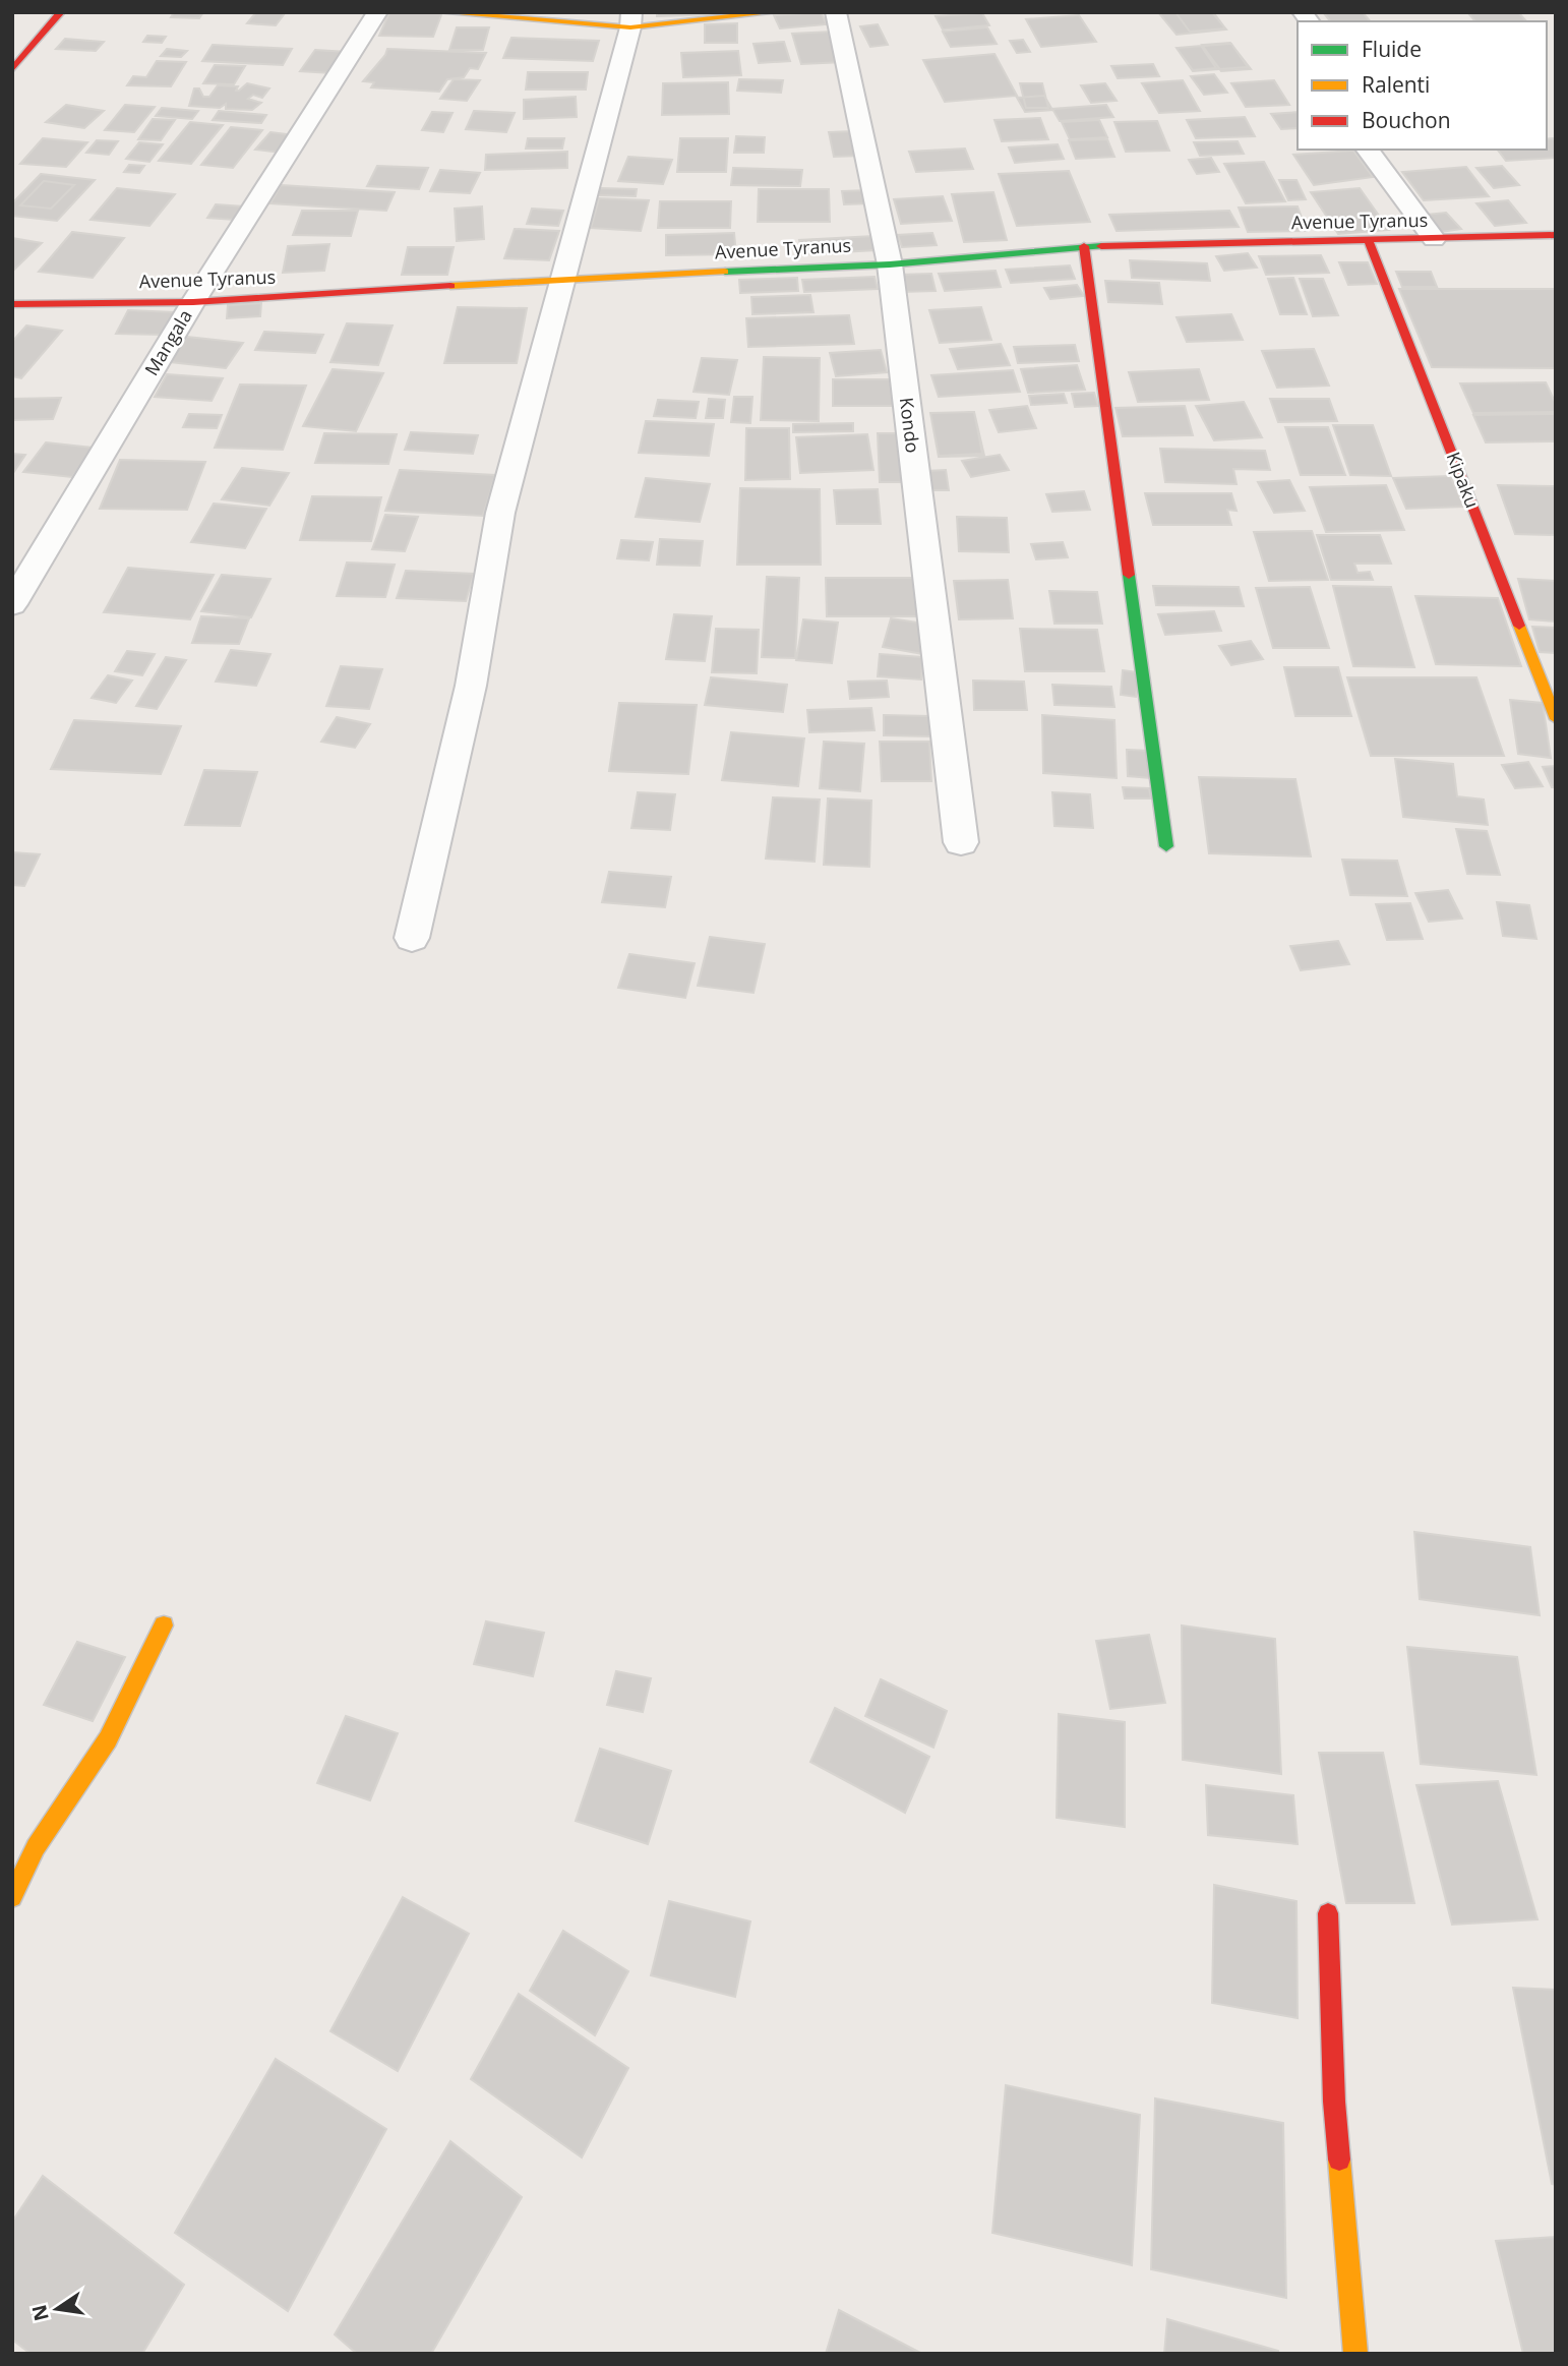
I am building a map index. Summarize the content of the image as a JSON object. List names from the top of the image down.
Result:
{
  "streets": {
    "street": [
      "Avenue Tyranus",
      "Mangala",
      "Kondo",
      "Kipaku"
    ]
  },
  "crossings": [
    ["Avenue Tyranus", "Mangala"],
    ["Avenue Tyranus", "Kondo"],
    ["Avenue Tyranus", "Kipaku"]
  ],
  "legend": ["Fluide", "Ralenti", "Bouchon"],
  "north": "left"
}
